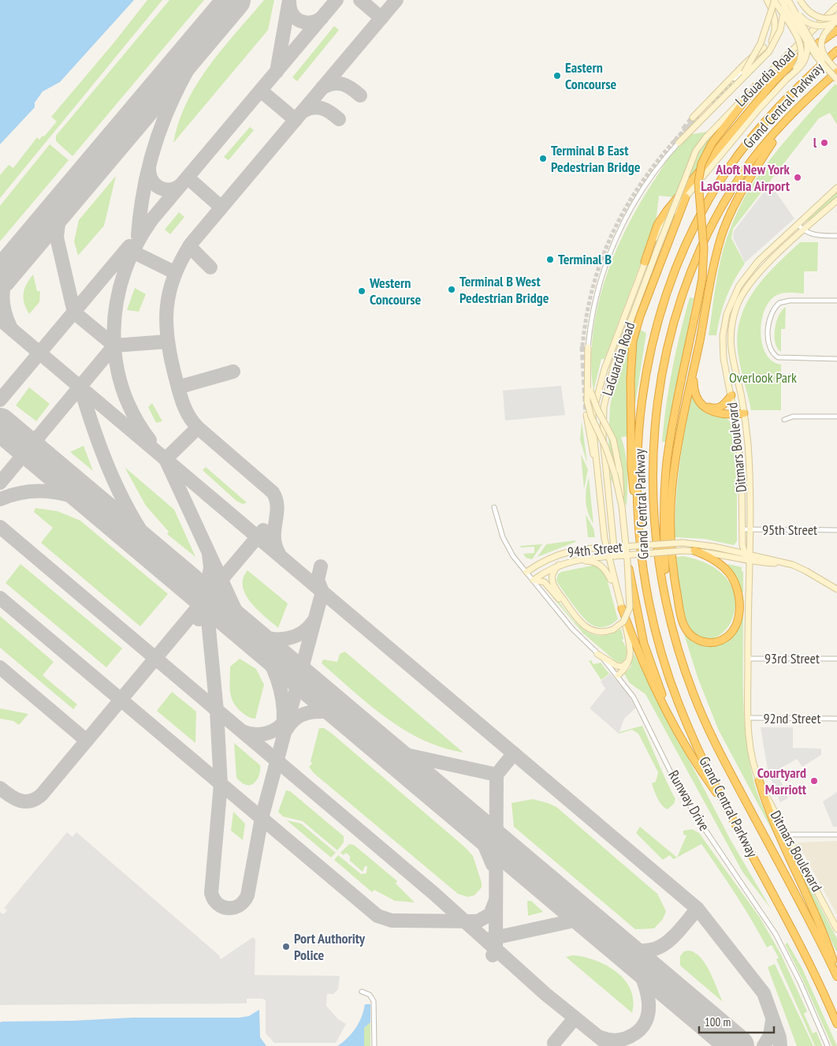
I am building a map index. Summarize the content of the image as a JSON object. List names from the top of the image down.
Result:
{
  "streets": {
    "highway": ["Grand Central Parkway"],
    "street": [
      "LaGuardia Road",
      "Ditmars Boulevard",
      "95th Street",
      "94th Street",
      "93rd Street",
      "92nd Street",
      "Runway Drive"
    ]
  },
  "crossings": [
    ["LaGuardia Road", "94th Street"],
    ["Ditmars Boulevard", "95th Street"],
    ["Ditmars Boulevard", "94th Street"],
    ["Ditmars Boulevard", "93rd Street"],
    ["Ditmars Boulevard", "92nd Street"],
    ["94th Street", "Runway Drive"]
  ],
  "parks": ["Overlook Park"],
  "places": [
    "Eastern Concourse",
    "l",
    "Terminal B East Pedestrian Bridge",
    "Aloft New York LaGuardia Airport",
    "Terminal B",
    "Terminal B West Pedestrian Bridge",
    "Western Concourse",
    "Courtyard Marriott",
    "Port Authority Police"
  ],
  "scale_bar": "100 m"
}
